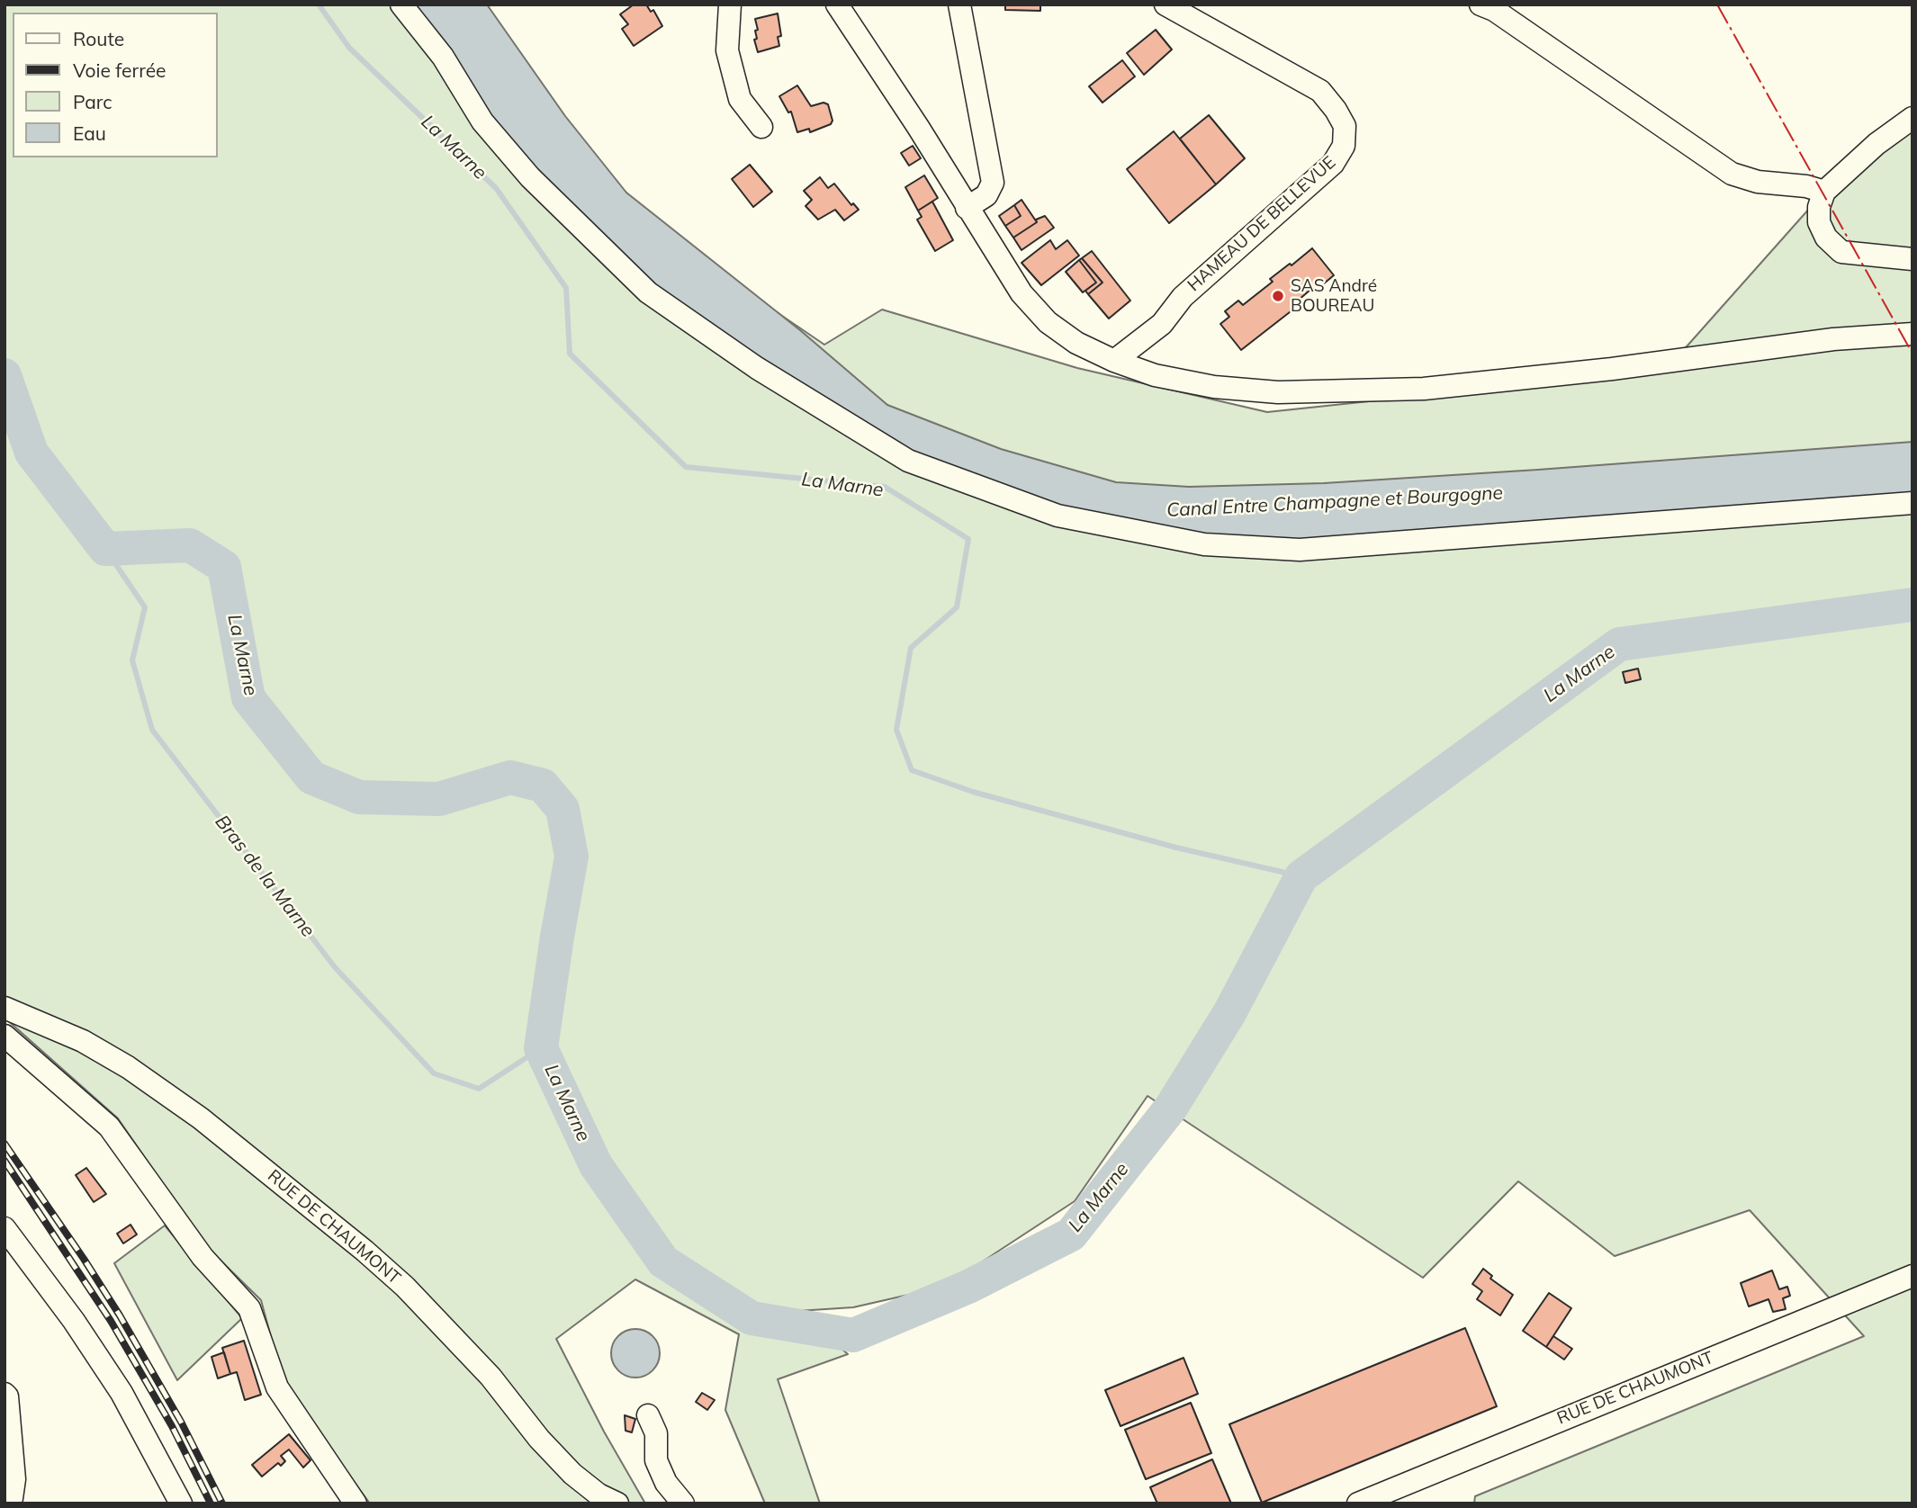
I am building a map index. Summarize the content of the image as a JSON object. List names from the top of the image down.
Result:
{
  "streets": {
    "street": ["HAMEAU DE BELLEVUE", "RUE DE CHAUMONT"]
  },
  "water": ["La Marne", "Canal Entre Champagne et Bourgogne", "Bras de la Marne"],
  "places": ["SAS André BOUREAU"],
  "legend": [
    "Route",
    "Voie ferrée",
    "Parc",
    "Eau"
  ]
}
